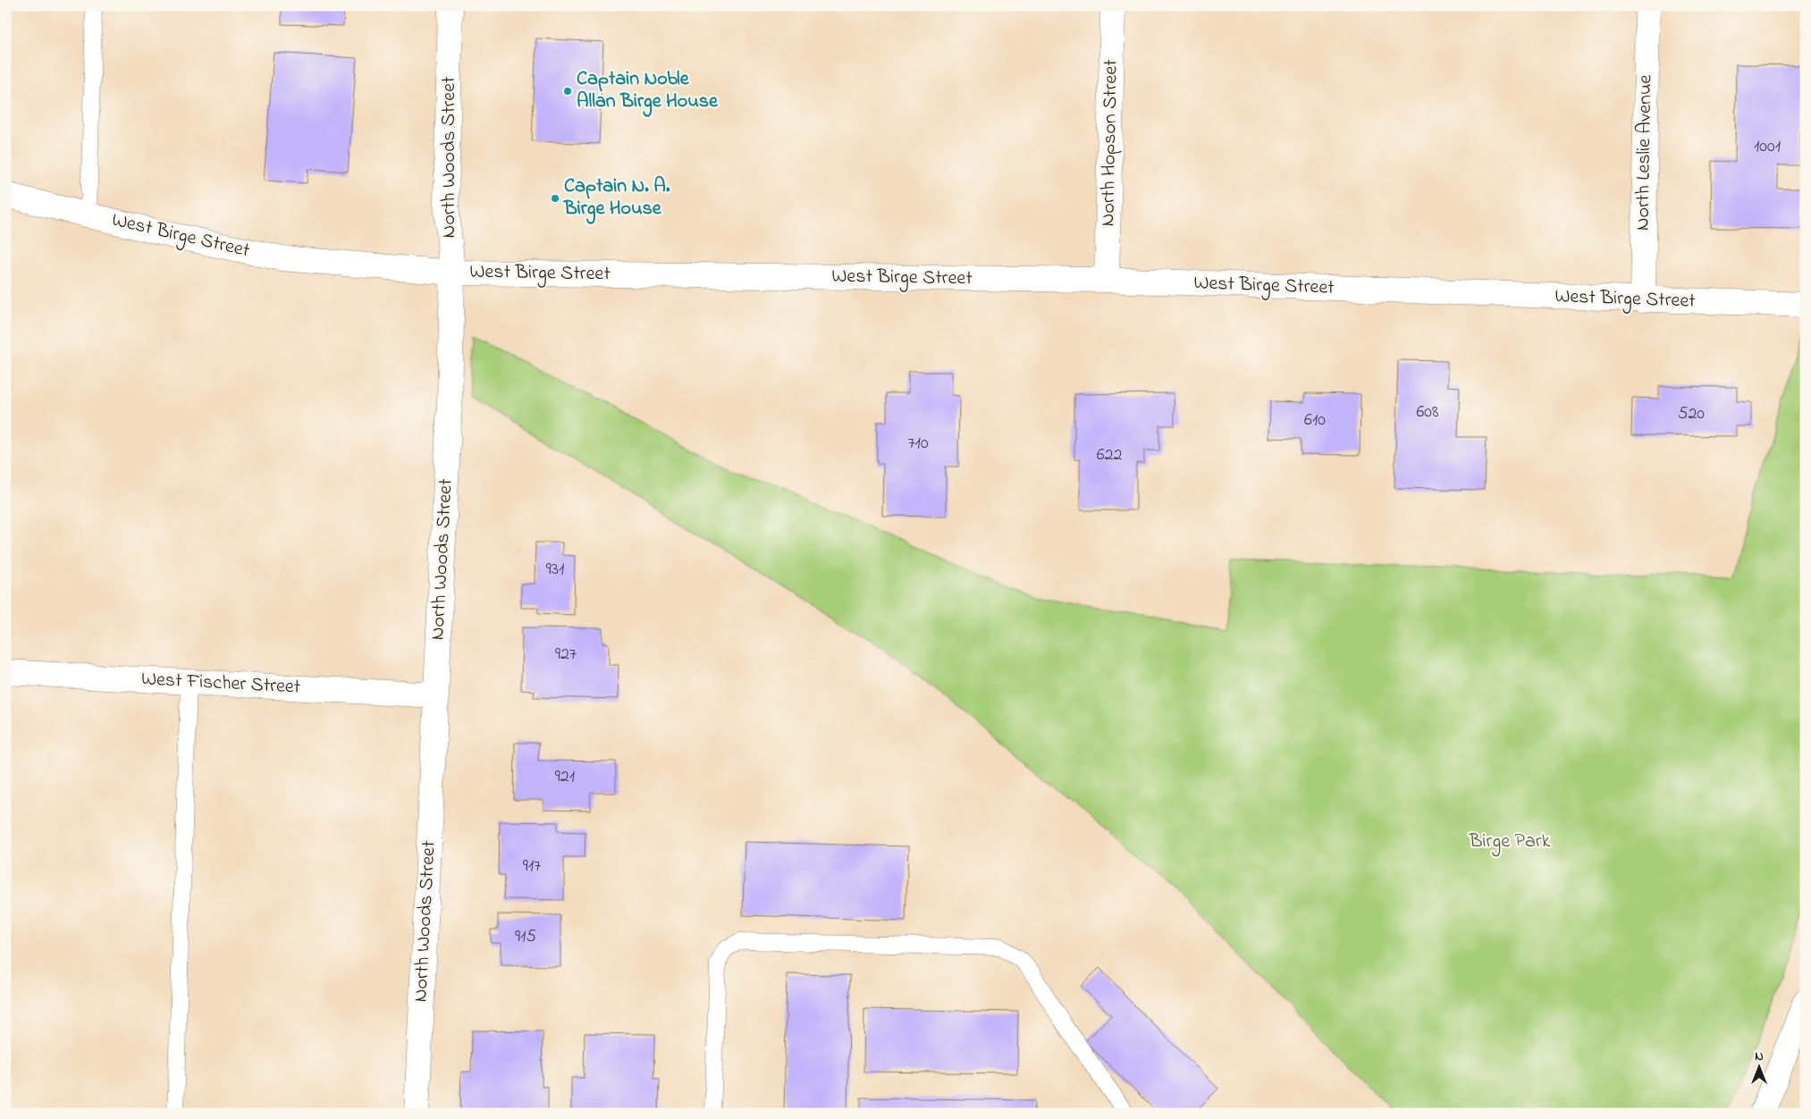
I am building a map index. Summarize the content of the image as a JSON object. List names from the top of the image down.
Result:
{
  "streets": {
    "street": [
      "North Hopson Street",
      "North Leslie Avenue",
      "North Woods Street",
      "West Birge Street",
      "West Fischer Street"
    ]
  },
  "crossings": [
    ["North Hopson Street", "West Birge Street"],
    ["North Leslie Avenue", "West Birge Street"],
    ["North Woods Street", "West Birge Street"],
    ["North Woods Street", "West Fischer Street"]
  ],
  "parks": ["Birge Park"],
  "places": ["Captain Noble Allan Birge House", "Captain N. A. Birge House"],
  "house_numbers": [
    "1001",
    "608",
    "520",
    "610",
    "710",
    "622",
    "931",
    "927",
    "921",
    "917",
    "915"
  ],
  "north": "top"
}
